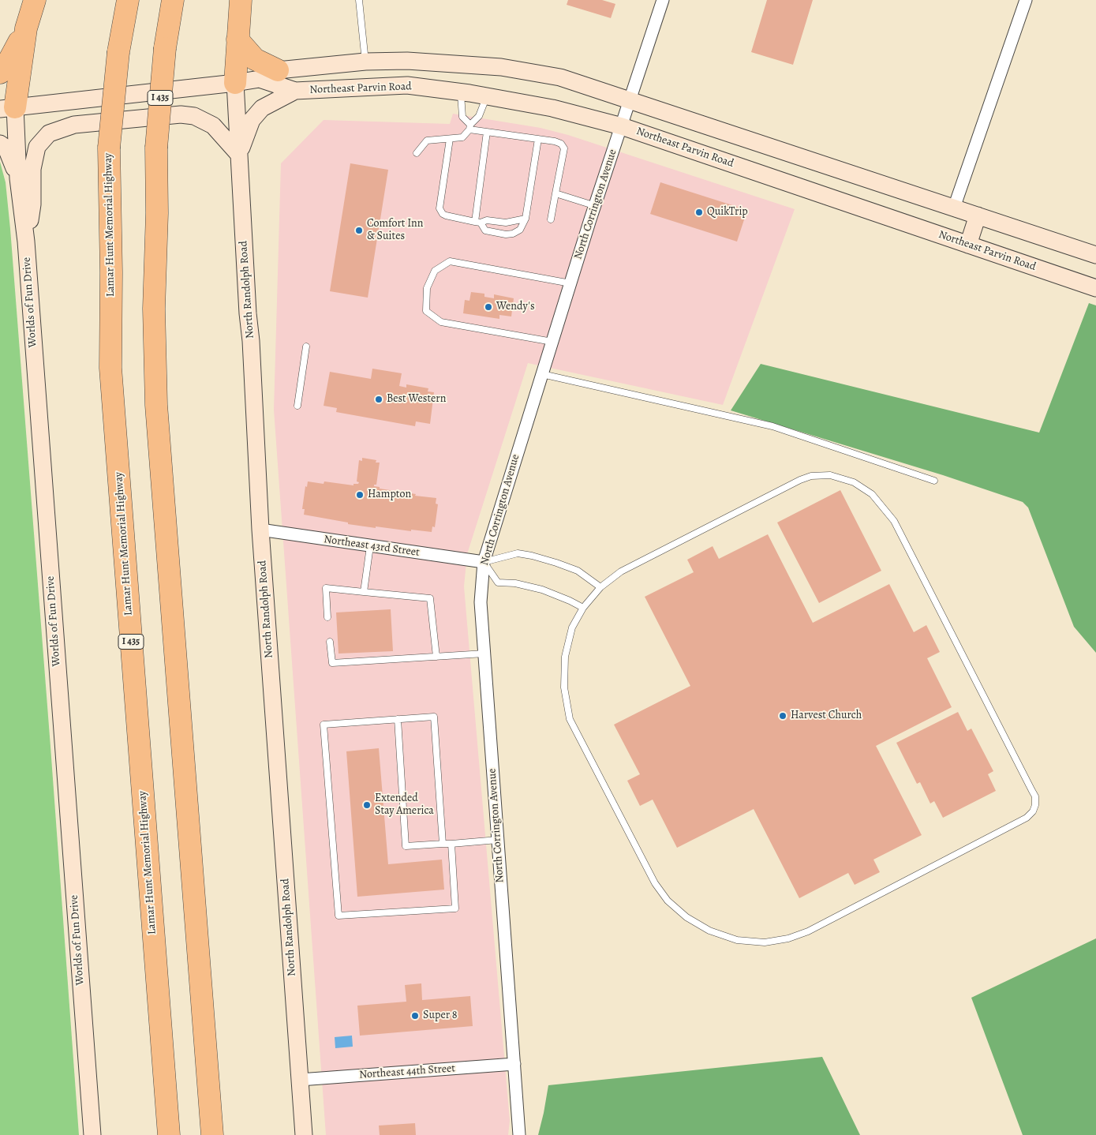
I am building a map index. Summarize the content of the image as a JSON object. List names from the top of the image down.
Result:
{
  "streets": {
    "highway": ["I 435", "Lamar Hunt Memorial Highway"],
    "main road": ["Northeast Parvin Road", "North Randolph Road", "Worlds of Fun Drive"],
    "street": ["North Corrington Avenue", "Northeast 43rd Street", "Northeast 44th Street"]
  },
  "crossings": [
    ["Northeast Parvin Road", "North Corrington Avenue"],
    ["Northeast Parvin Road", "North Randolph Road"],
    ["Northeast Parvin Road", "Worlds of Fun Drive"],
    ["North Corrington Avenue", "Northeast 43rd Street"],
    ["North Corrington Avenue", "Northeast 44th Street"],
    ["North Randolph Road", "Northeast 43rd Street"],
    ["North Randolph Road", "Northeast 44th Street"]
  ],
  "places": [
    "QuikTrip",
    "Comfort Inn & Suites",
    "Wendy's",
    "Best Western",
    "Hampton",
    "Harvest Church",
    "Extended Stay America",
    "Super 8"
  ]
}
